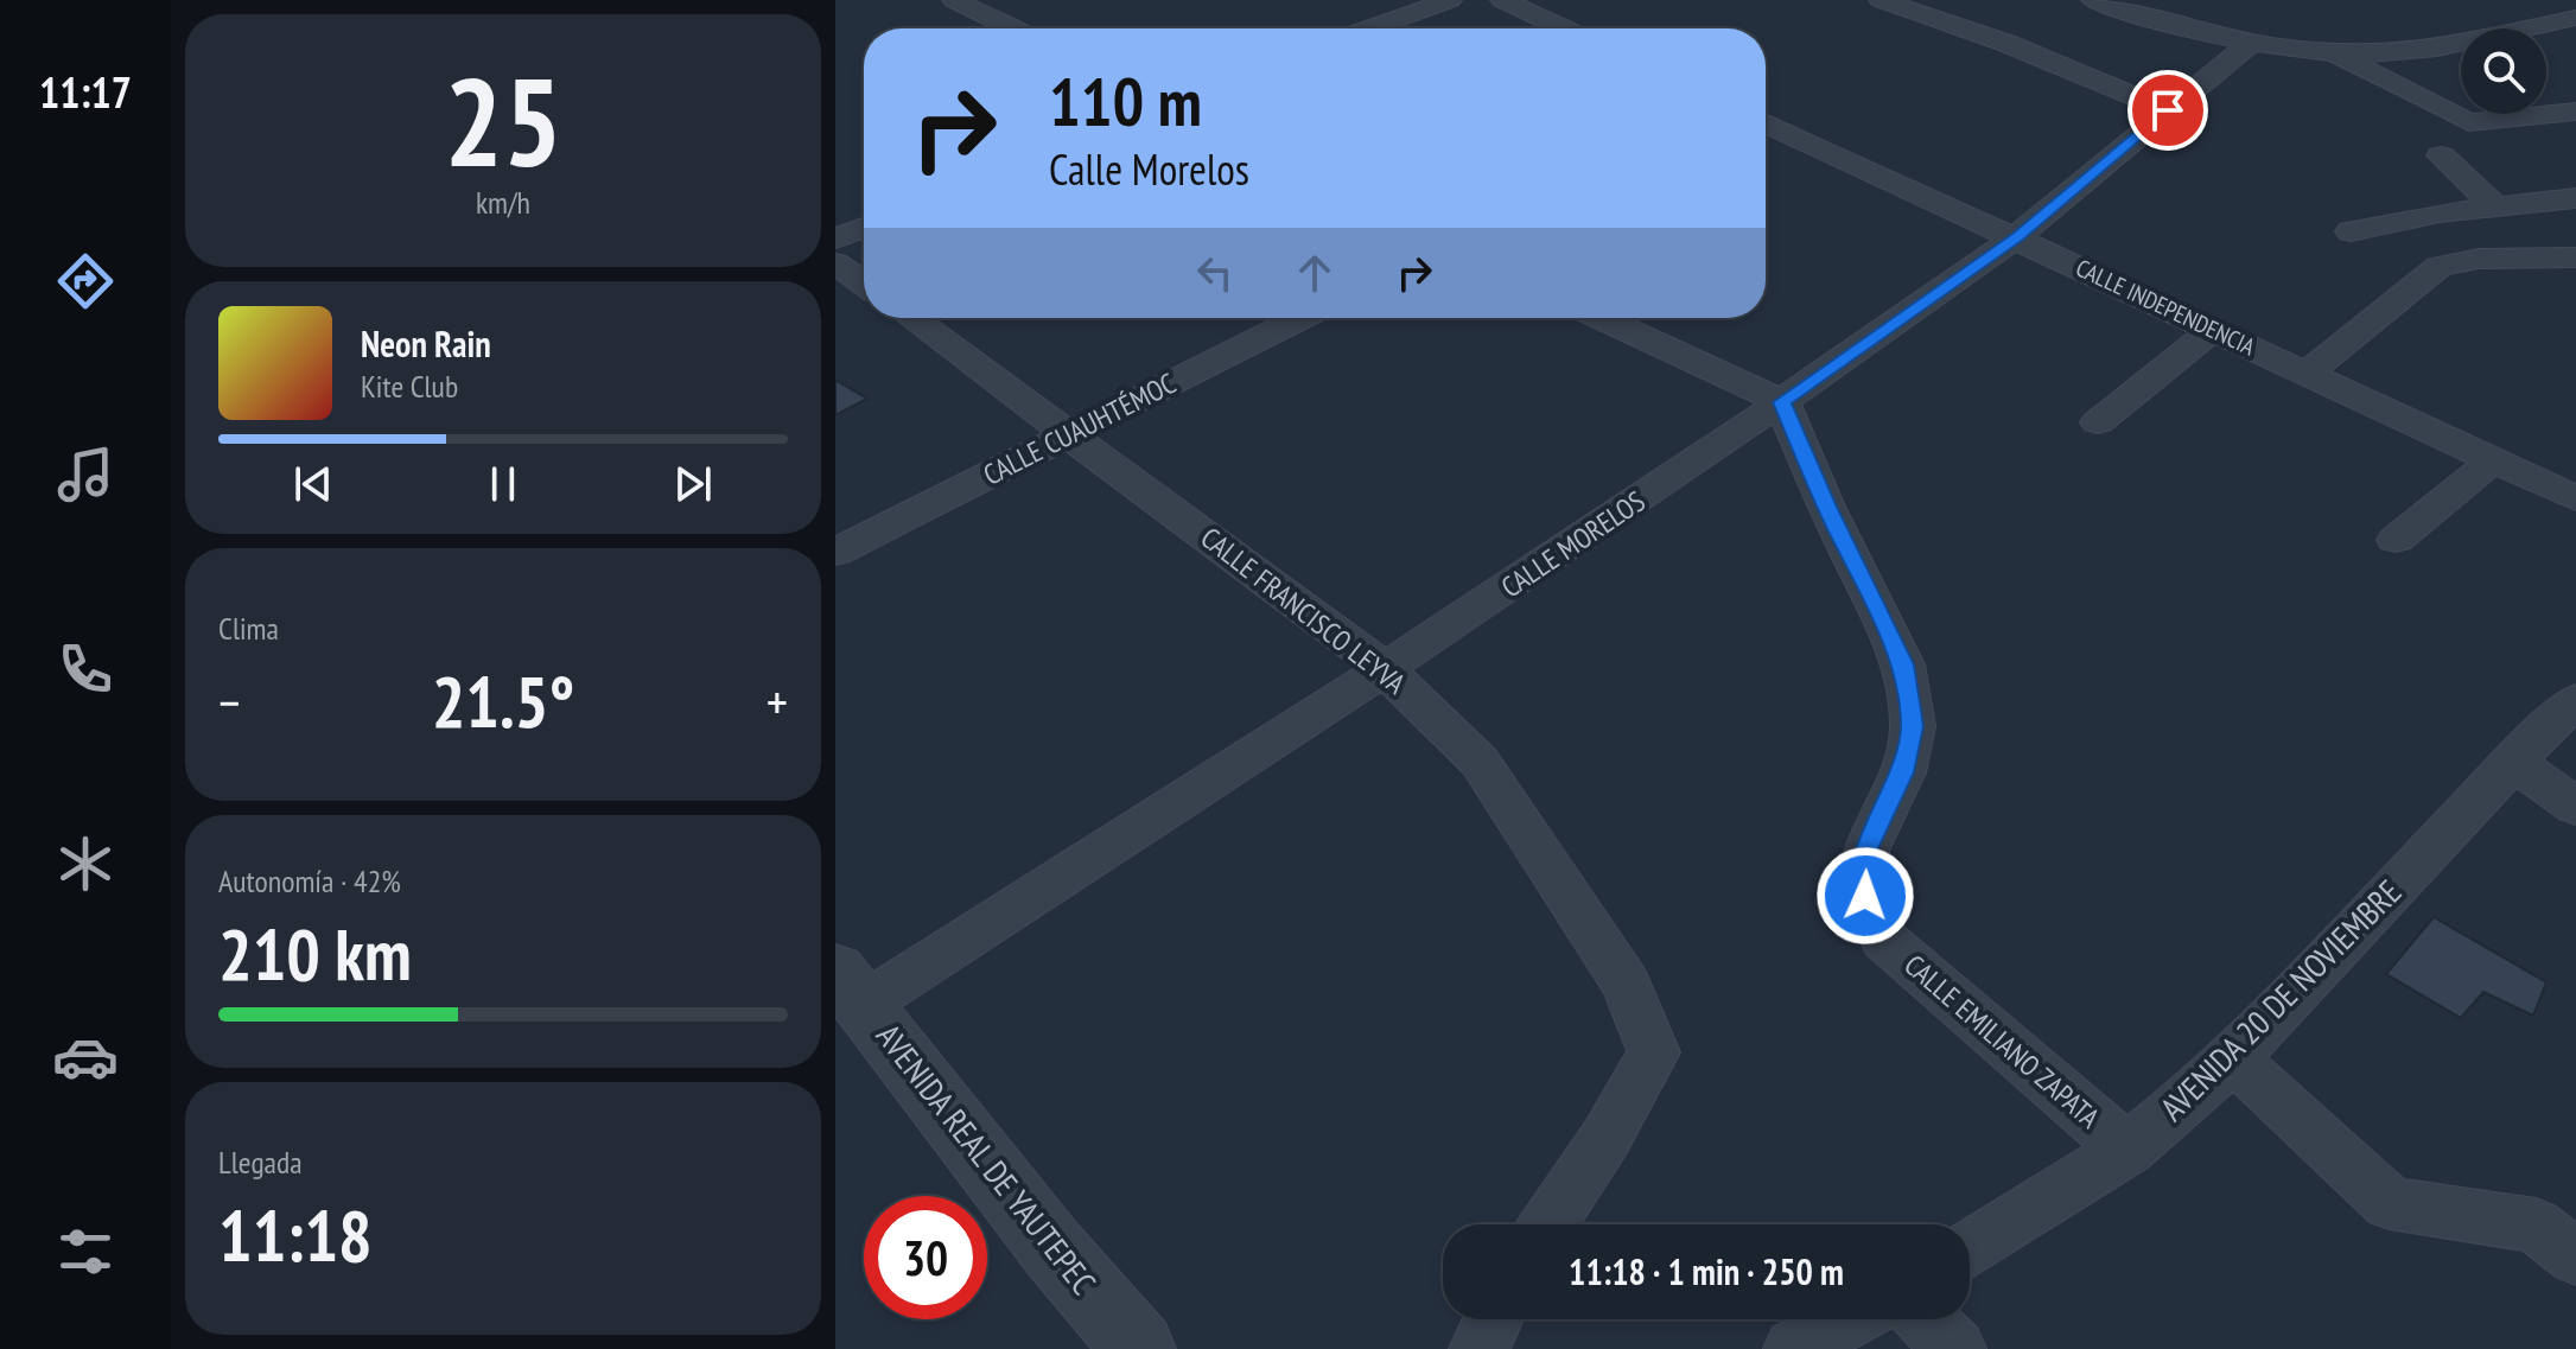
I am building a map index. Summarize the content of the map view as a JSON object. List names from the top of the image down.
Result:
{
  "streets": {
    "street": [
      "CALLE INDEPENDENCIA",
      "CALLE CUAUHTÉMOC",
      "CALLE MORELOS",
      "CALLE FRANCISCO LEYVA",
      "AVENIDA 20 DE NOVIEMBRE",
      "CALLE EMILIANO ZAPATA",
      "AVENIDA REAL DE YAUTEPEC"
    ]
  },
  "crossings": [
    ["CALLE INDEPENDENCIA", "CALLE MORELOS"],
    ["CALLE CUAUHTÉMOC", "CALLE FRANCISCO LEYVA"],
    ["CALLE MORELOS", "CALLE FRANCISCO LEYVA"],
    ["CALLE MORELOS", "CALLE EMILIANO ZAPATA"],
    ["CALLE MORELOS", "AVENIDA REAL DE YAUTEPEC"],
    ["AVENIDA 20 DE NOVIEMBRE", "CALLE EMILIANO ZAPATA"]
  ],
  "page": {
    "tabs": "11:17",
    "tile": [
      ["25", "km/h"],
      "Clima",
      ["Autonomía · 42%", "210 km"],
      ["Llegada", "11:18"]
    ],
    "turn": ["110 m", "Calle Morelos"],
    "song": ["Neon Rain", "Kite Club"],
    "heat": ["−", "21.5°", "+"],
    "limit": "30",
    "trip": "11:18 · 1 min · 250 m"
  }
}
